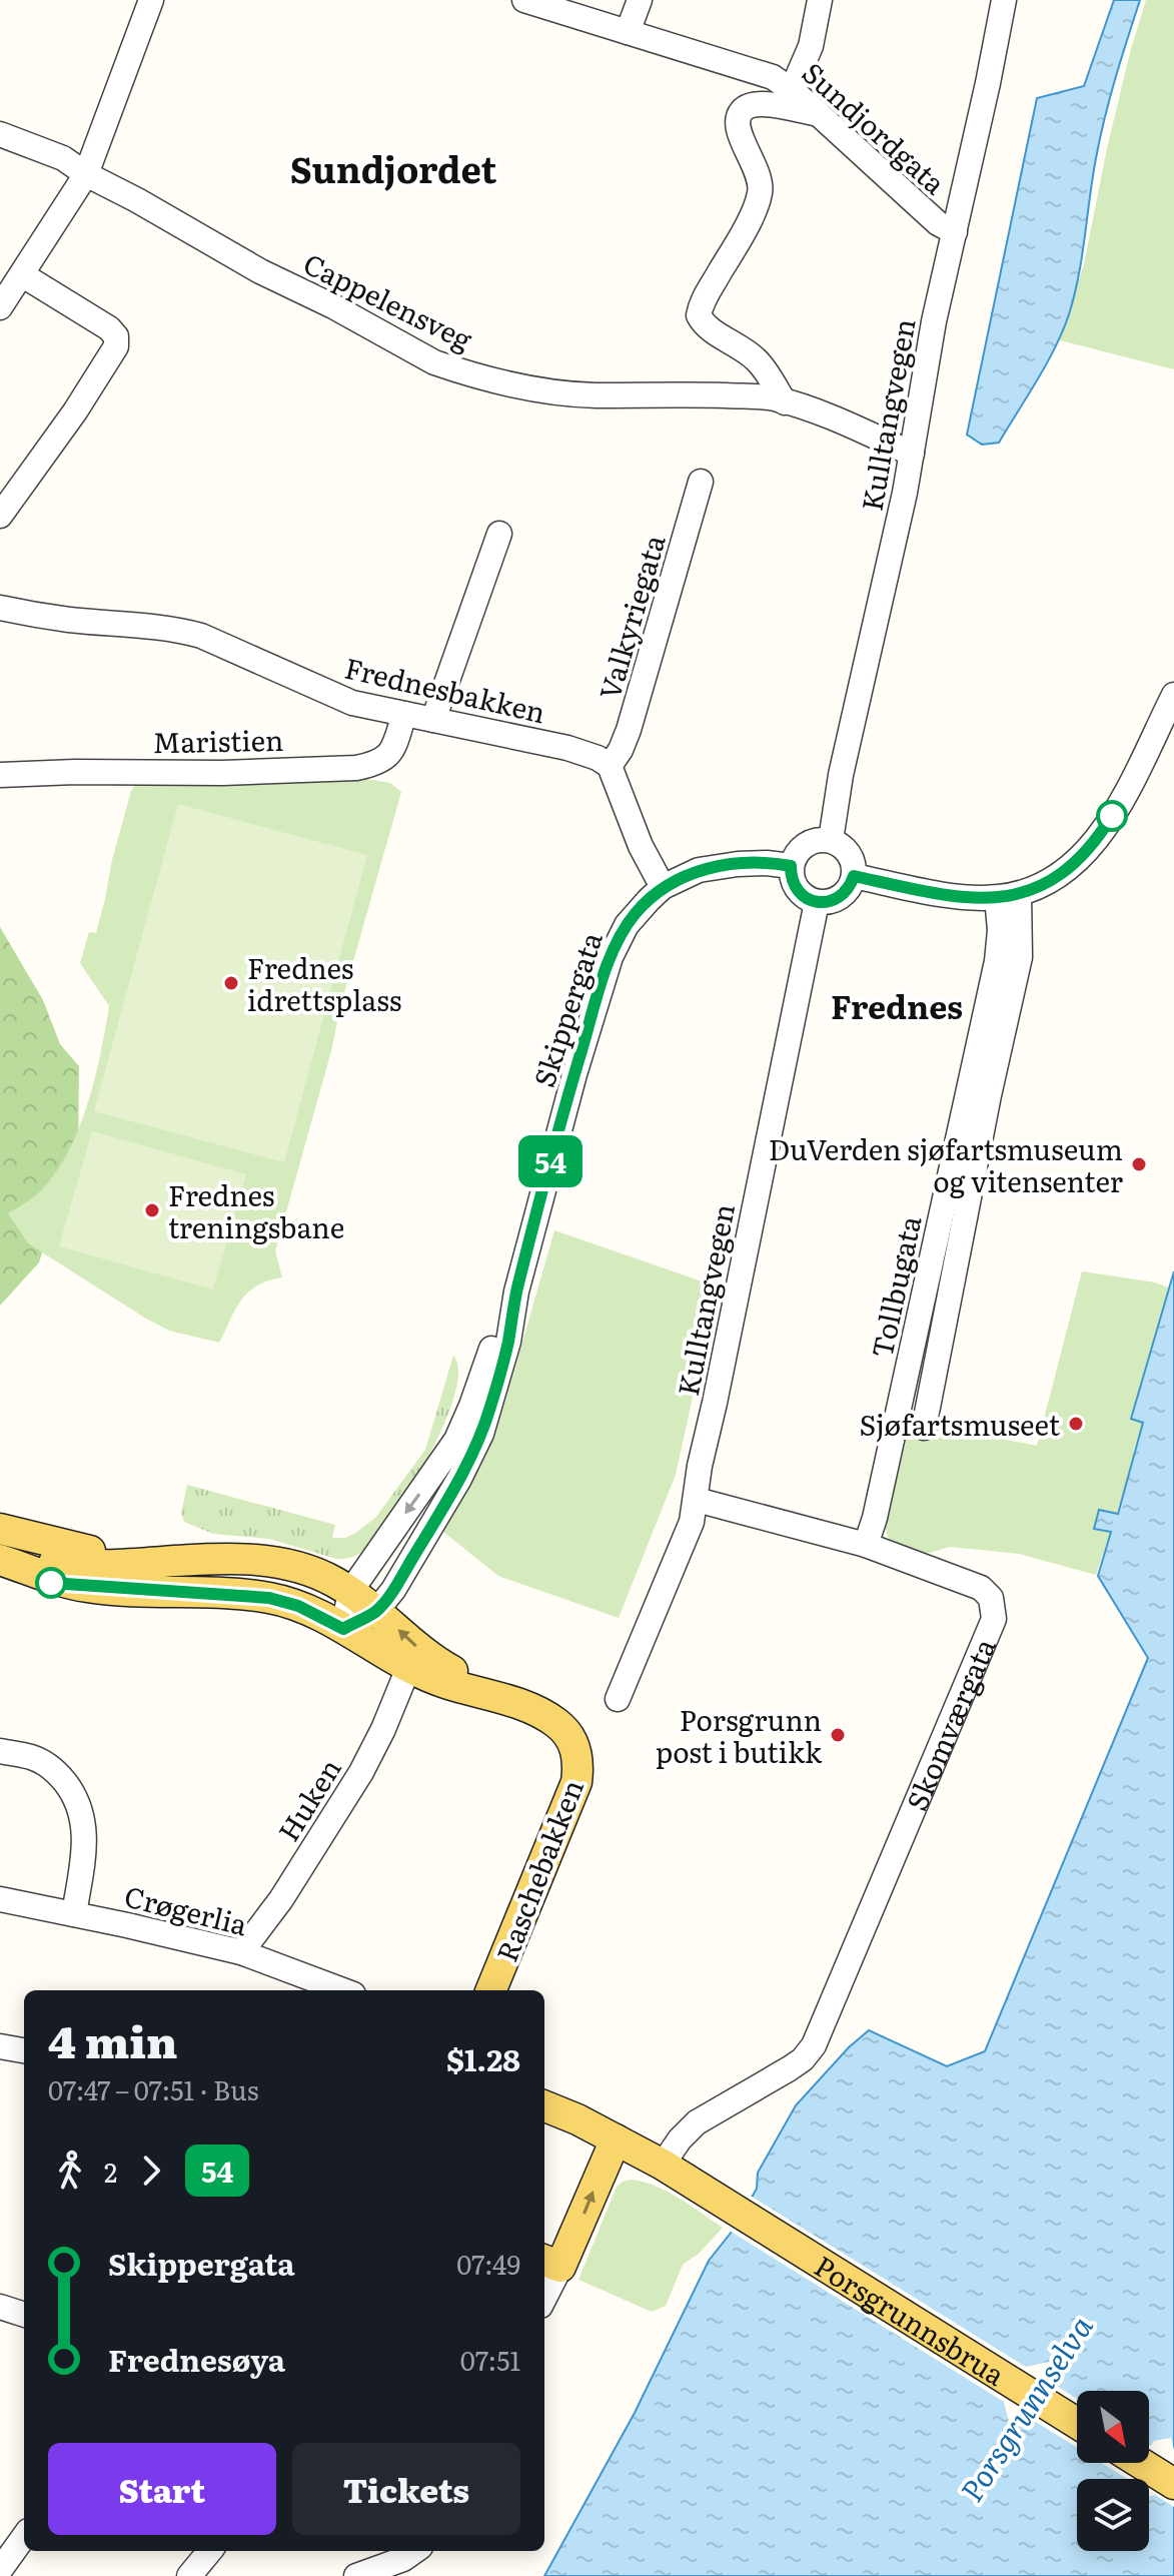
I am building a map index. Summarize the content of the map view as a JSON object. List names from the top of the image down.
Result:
{
  "streets": {
    "main road": ["Raschebakken", "Porsgrunnsbrua"],
    "street": [
      "Sundjordgata",
      "Cappelensveg",
      "Kulltangvegen",
      "Valkyriegata",
      "Frednesbakken",
      "Maristien",
      "Skippergata",
      "Tollbugata",
      "Skomværgata",
      "Huken",
      "Crøgerlia"
    ]
  },
  "crossings": [
    ["Sundjordgata", "Kulltangvegen"],
    ["Cappelensveg", "Kulltangvegen"],
    ["Kulltangvegen", "Skippergata"],
    ["Kulltangvegen", "Skomværgata"],
    ["Valkyriegata", "Frednesbakken"],
    ["Frednesbakken", "Maristien"],
    ["Skippergata", "Raschebakken"],
    ["Tollbugata", "Skomværgata"],
    ["Skomværgata", "Porsgrunnsbrua"],
    ["Huken", "Raschebakken"],
    ["Huken", "Crøgerlia"]
  ],
  "districts": ["Sundjordet", "Frednes"],
  "water": ["Porsgrunnselva"],
  "places": [
    "Frednes idrettsplass",
    "DuVerden sjøfartsmuseum og vitensenter",
    "Frednes treningsbane",
    "Sjøfartsmuseet",
    "Porsgrunn post i butikk"
  ],
  "lines": ["bus line 54"],
  "north": "bottom right",
  "page": {
    "on_map": "54",
    "heading": ["4 min", "07:47 – 07:51 · Bus", "$1.28"],
    "legs": ["2", "54"],
    "list": [
      {
        "name": "Skippergata",
        "value": "07:49"
      },
      {
        "name": "Frednesøya",
        "value": "07:51"
      }
    ],
    "buttons": ["Start", "Tickets"]
  }
}
